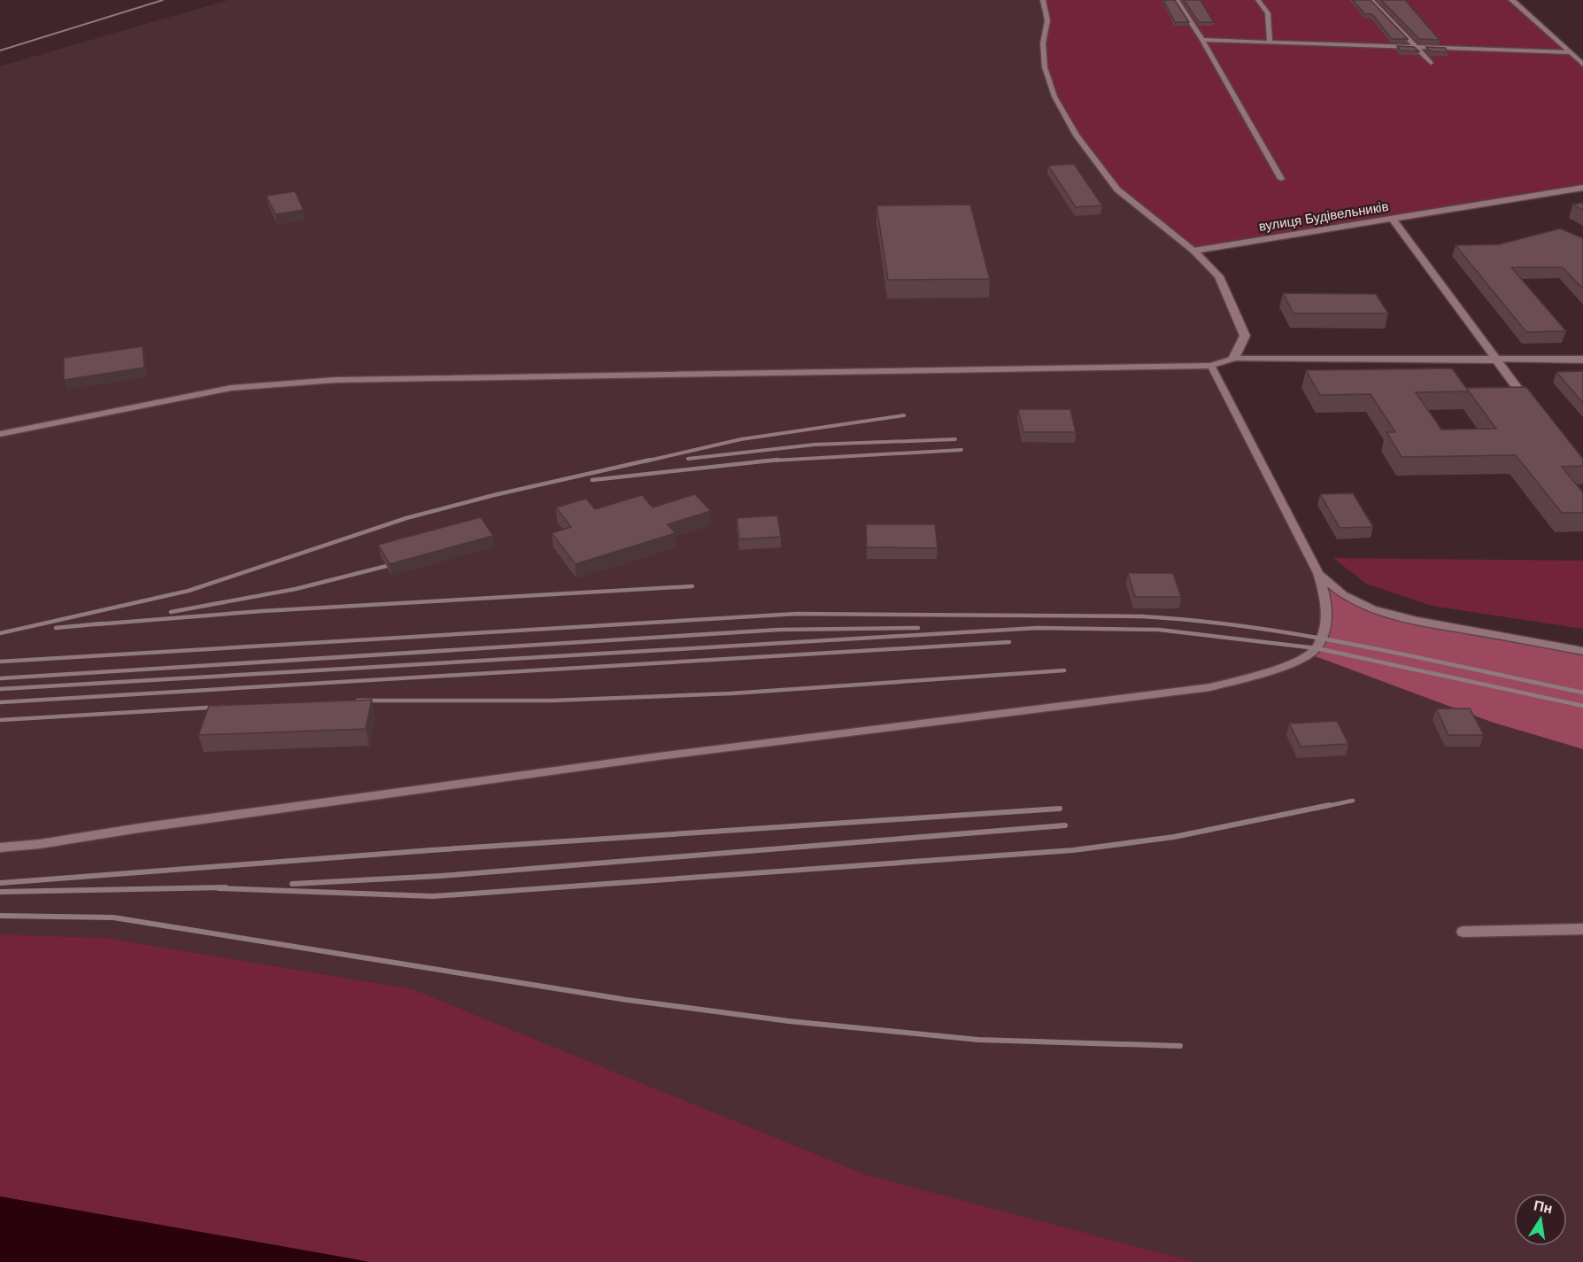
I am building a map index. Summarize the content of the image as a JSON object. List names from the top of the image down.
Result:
{
  "streets": {
    "street": ["вулиця Будівельників"]
  },
  "north": "top"
}
